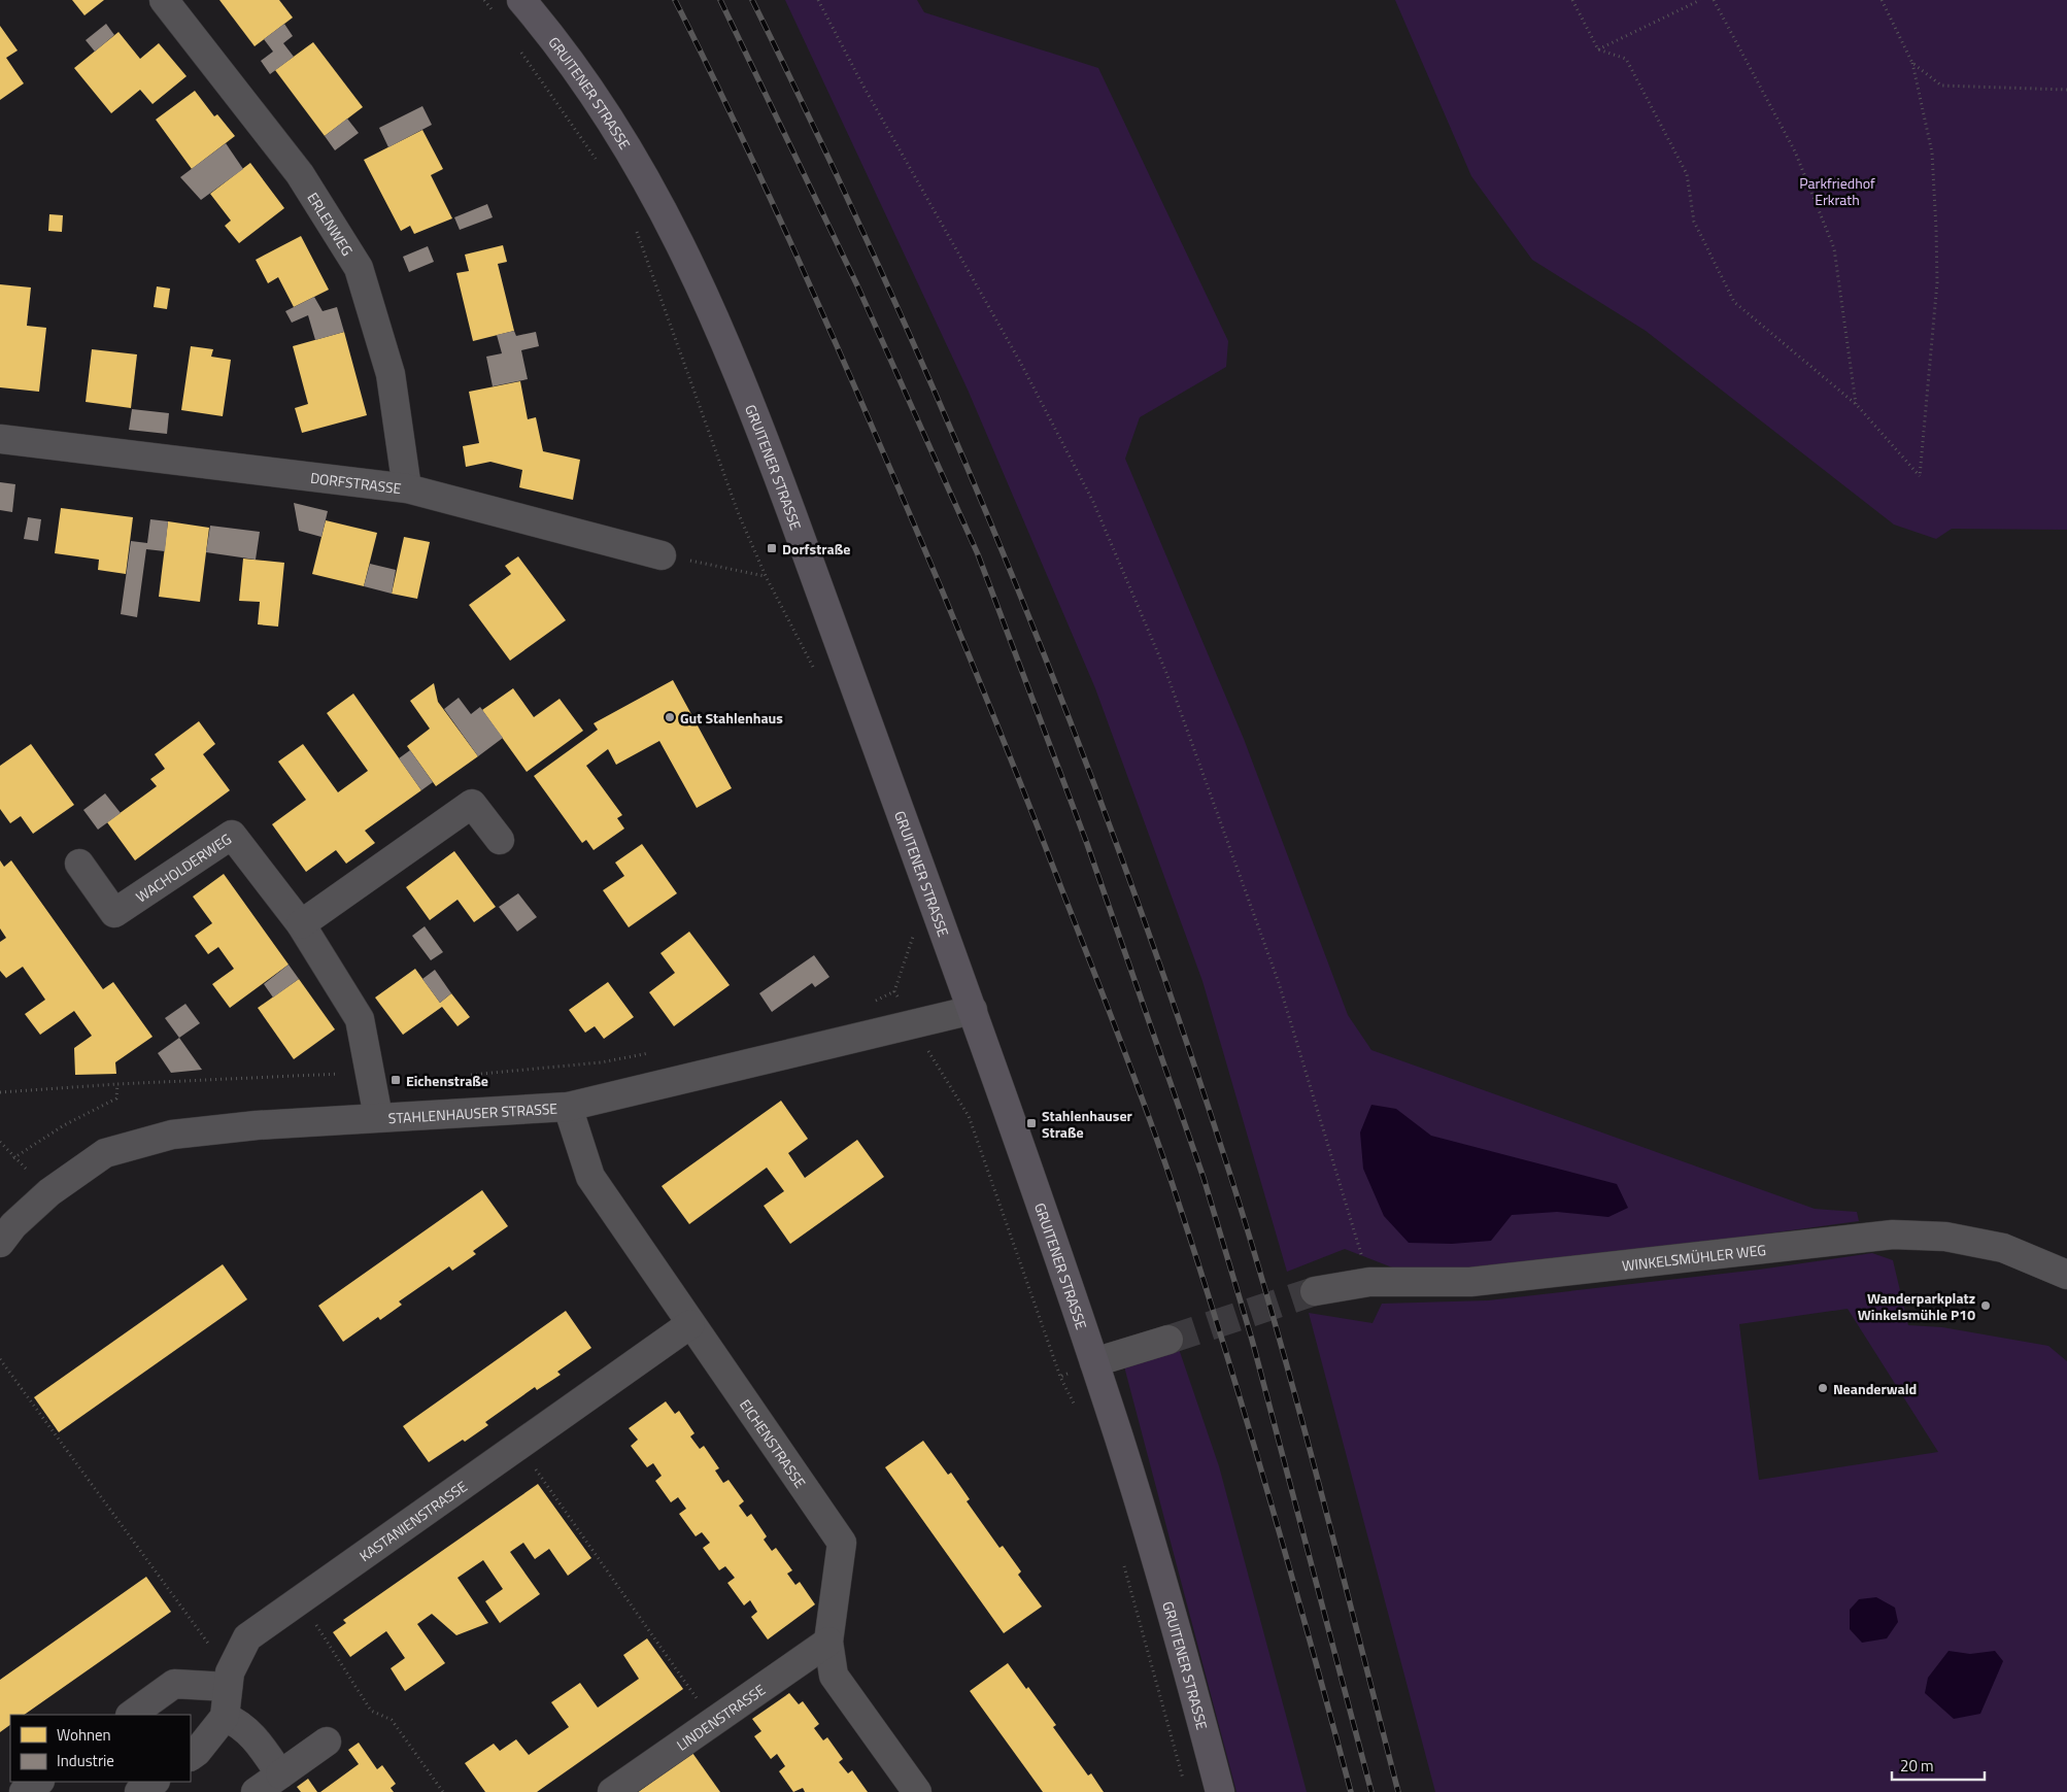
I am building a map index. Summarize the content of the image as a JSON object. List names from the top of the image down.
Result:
{
  "streets": {
    "main road": ["GRUITENER STRASSE"],
    "street": [
      "ERLENWEG",
      "DORFSTRASSE",
      "WACHOLDERWEG",
      "STAHLENHAUSER STRASSE",
      "WINKELSMÜHLER WEG",
      "EICHENSTRASSE",
      "KASTANIENSTRASSE",
      "LINDENSTRASSE"
    ]
  },
  "crossings": [
    ["GRUITENER STRASSE", "STAHLENHAUSER STRASSE"],
    ["ERLENWEG", "DORFSTRASSE"],
    ["WACHOLDERWEG", "STAHLENHAUSER STRASSE"],
    ["STAHLENHAUSER STRASSE", "EICHENSTRASSE"],
    ["EICHENSTRASSE", "KASTANIENSTRASSE"],
    ["EICHENSTRASSE", "LINDENSTRASSE"]
  ],
  "parks": ["Parkfriedhof Erkrath"],
  "places": {
    "transit": ["Dorfstraße", "Eichenstraße", "Stahlenhauser Straße"],
    "other": ["Gut Stahlenhaus", "Wanderparkplatz Winkelsmühle P10", "Neanderwald"]
  },
  "legend": ["Wohnen", "Industrie"],
  "scale_bar": "20 m"
}
